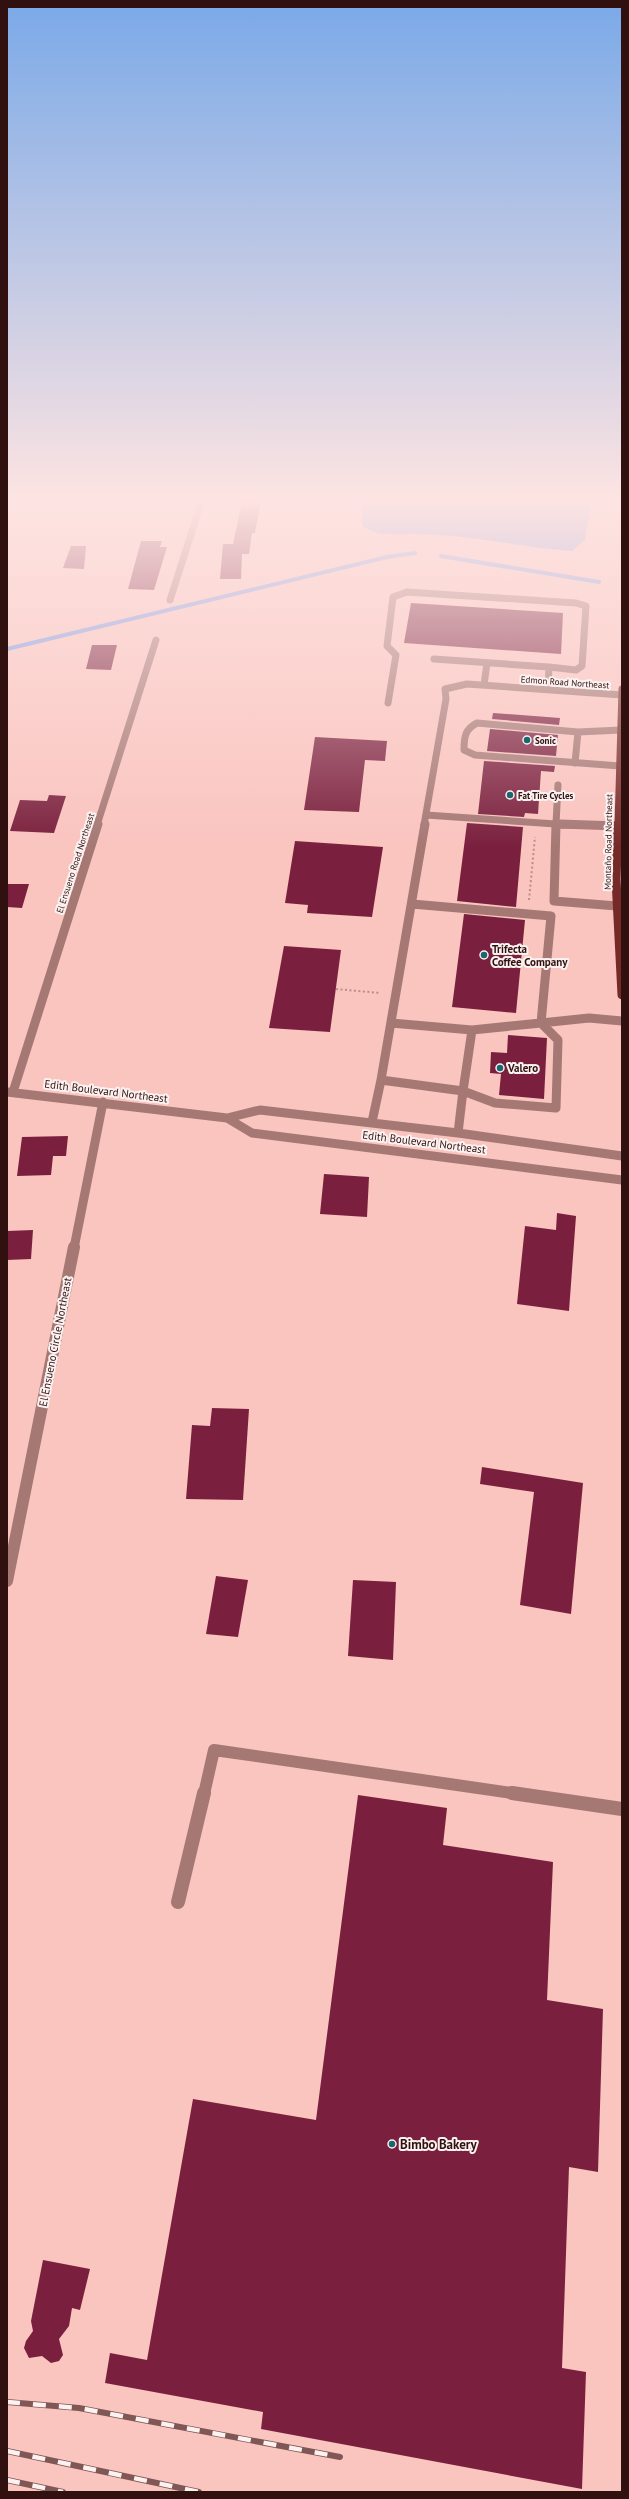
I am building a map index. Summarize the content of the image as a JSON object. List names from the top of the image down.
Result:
{
  "streets": {
    "main road": ["Montaño Road Northeast"],
    "street": [
      "Edmon Road Northeast",
      "El Ensueno Road Northeast",
      "Edith Boulevard Northeast",
      "El Ensueno Circle Northeast"
    ]
  },
  "crossings": [
    ["Edmon Road Northeast", "Montaño Road Northeast"],
    ["El Ensueno Road Northeast", "Edith Boulevard Northeast"],
    ["Edith Boulevard Northeast", "El Ensueno Circle Northeast"]
  ],
  "places": [
    "Sonic",
    "Fat Tire Cycles",
    "Trifecta Coffee Company",
    "Valero",
    "Bimbo Bakery"
  ]
}
